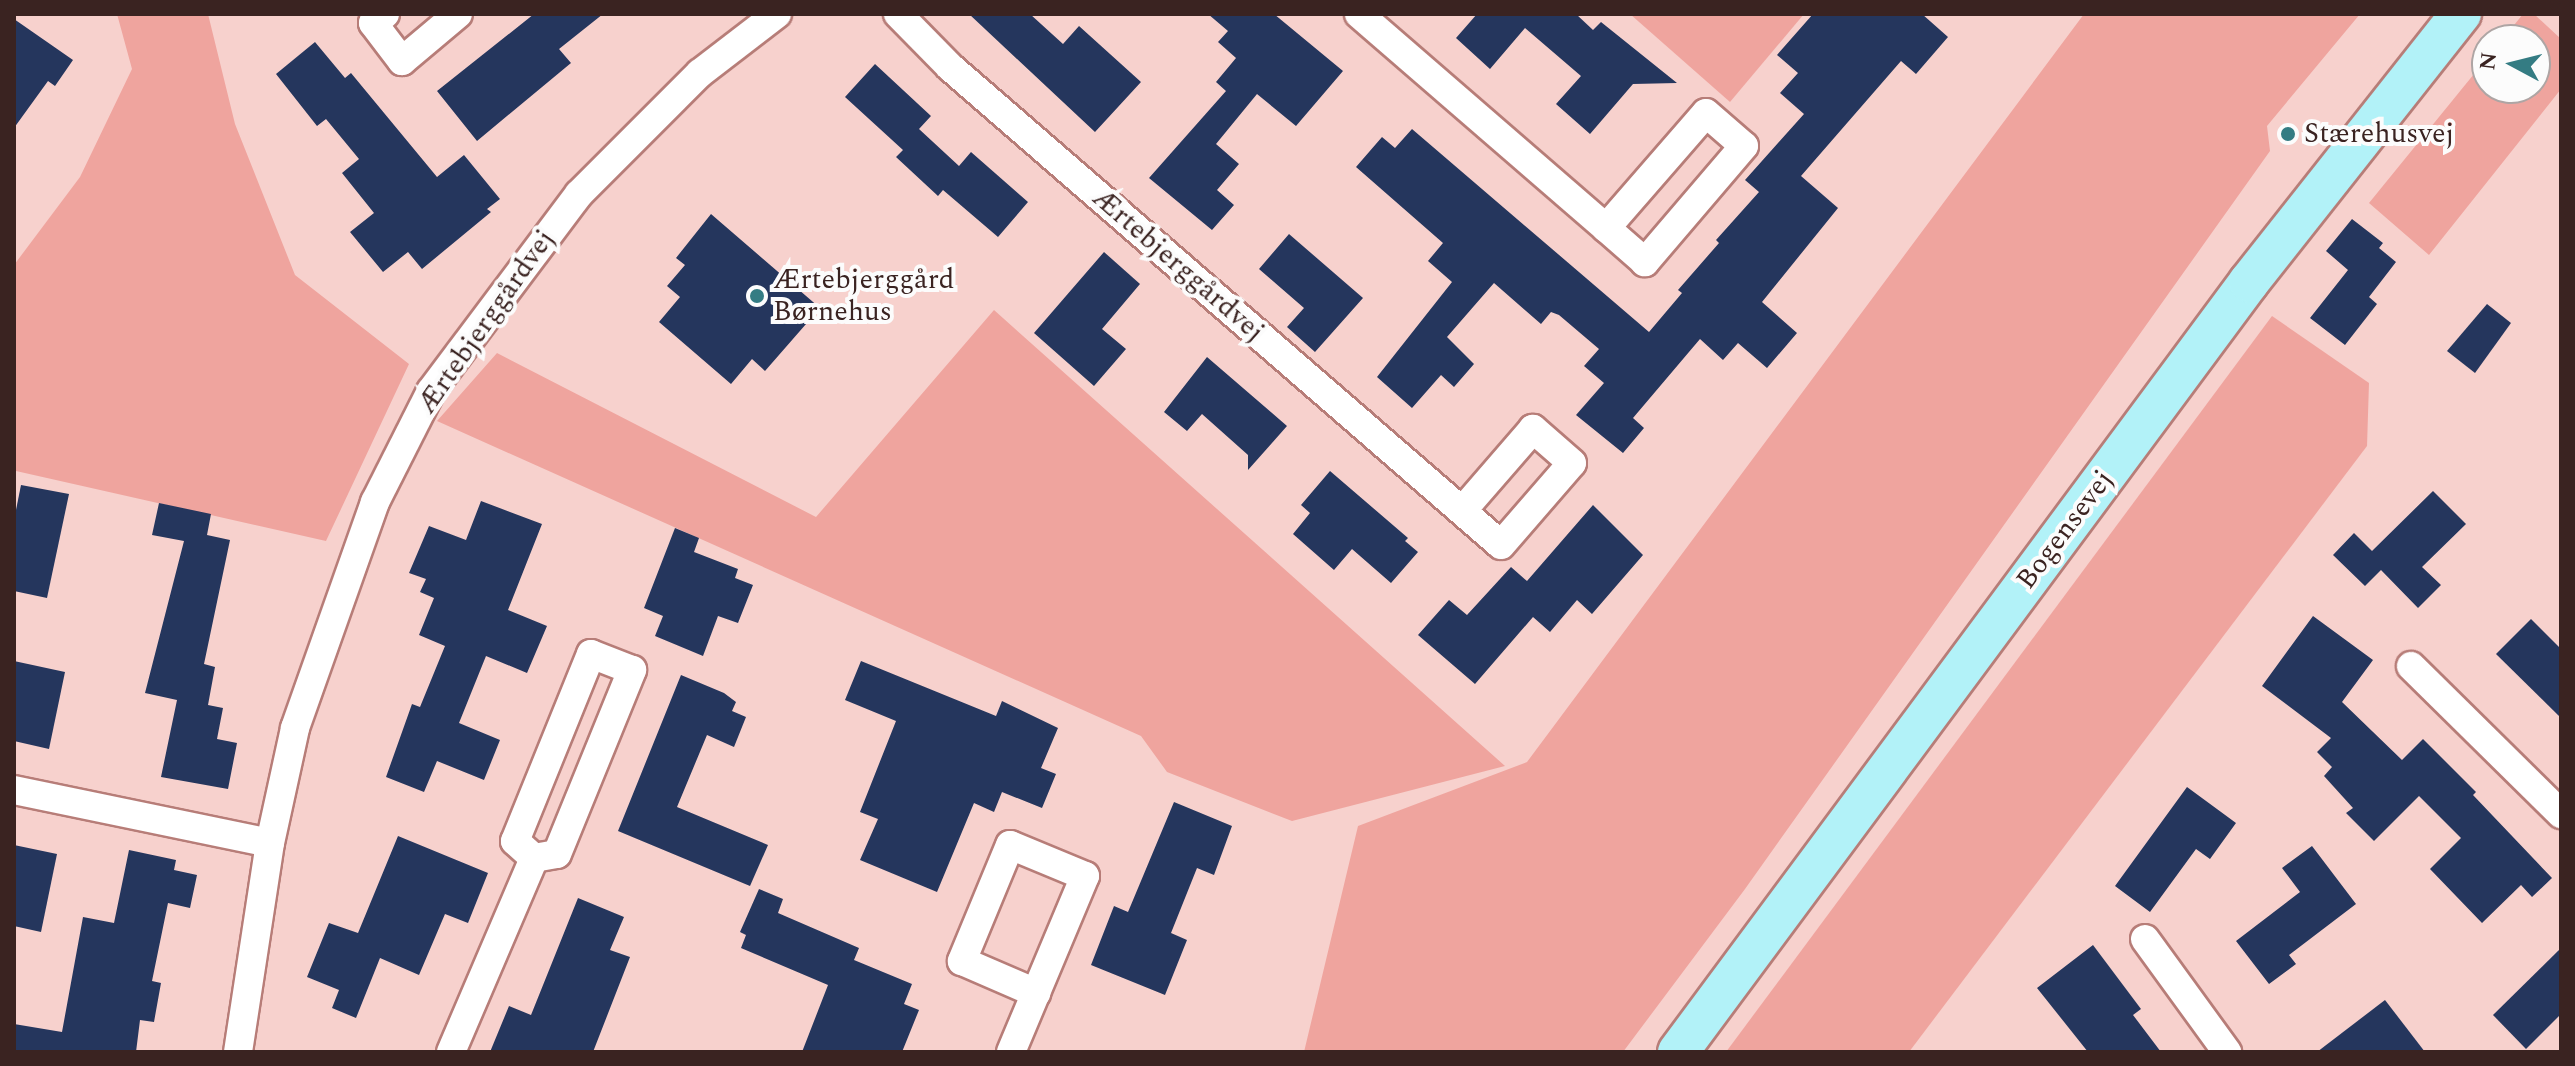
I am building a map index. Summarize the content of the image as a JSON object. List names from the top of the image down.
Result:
{
  "streets": {
    "main road": ["Bogensevej"],
    "street": ["Ærtebjerggårdvej"]
  },
  "places": ["Stærehusvej", "Ærtebjerggård Børnehus"],
  "north": "left"
}
